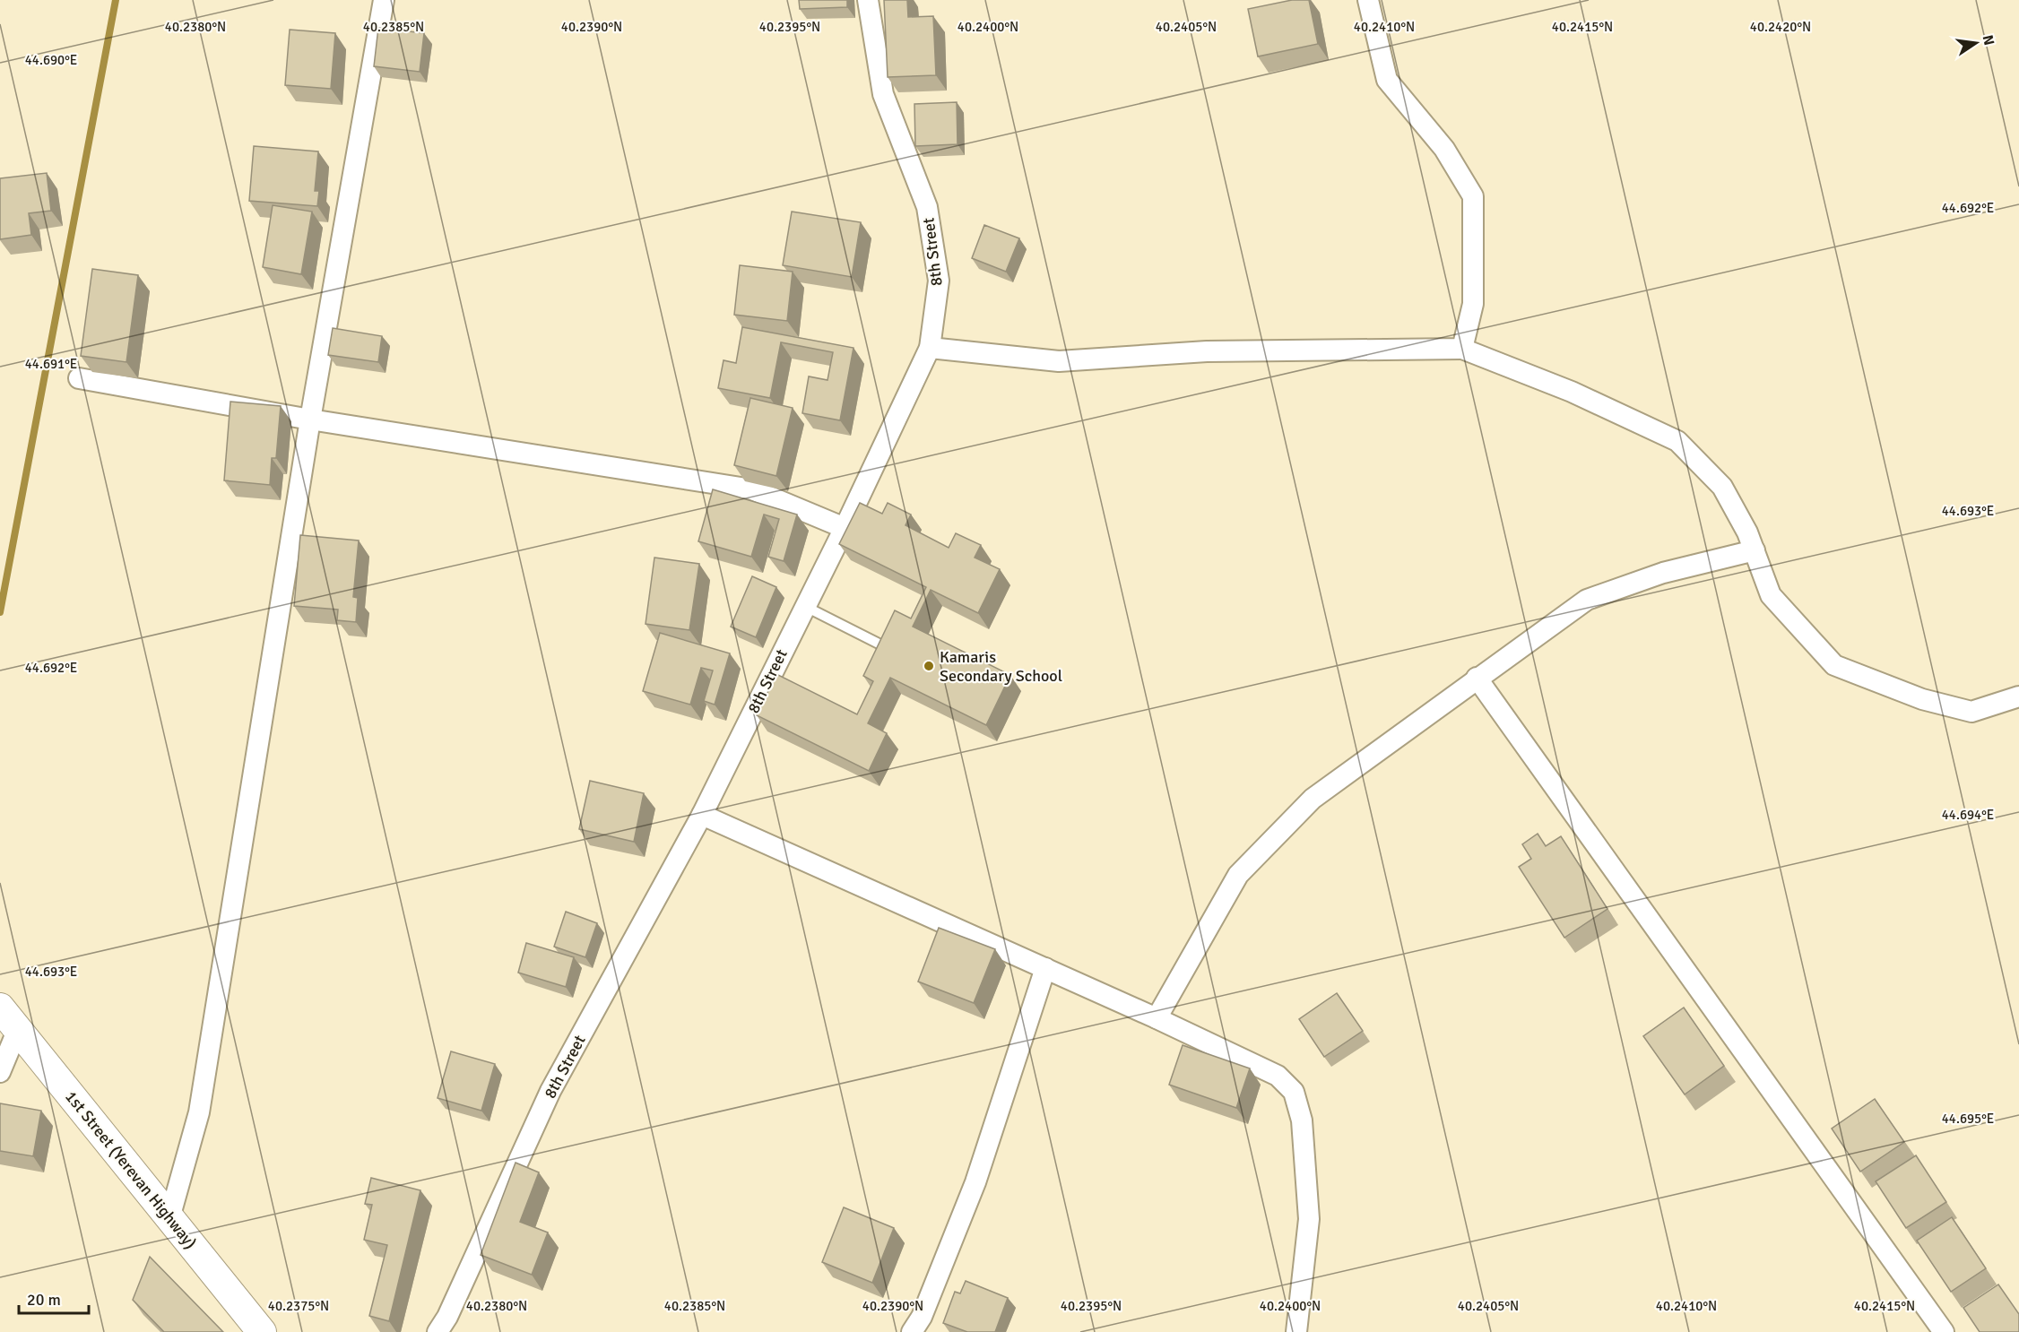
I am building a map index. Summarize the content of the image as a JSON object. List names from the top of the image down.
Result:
{
  "streets": {
    "main road": ["1st Street (Yerevan Highway)"],
    "street": ["8th Street"]
  },
  "places": ["Kamaris Secondary School"],
  "scale_bar": "20 m",
  "north": "right",
  "coordinates": [
    "40.2390°N",
    "40.2400°N",
    "40.2405°N",
    "40.2420°N",
    "40.2380°N",
    "40.2385°N",
    "40.2395°N",
    "40.2410°N",
    "40.2415°N",
    "44.690°E",
    "44.692°E",
    "44.691°E",
    "44.693°E",
    "44.694°E",
    "44.695°E",
    "40.2375°N"
  ]
}
